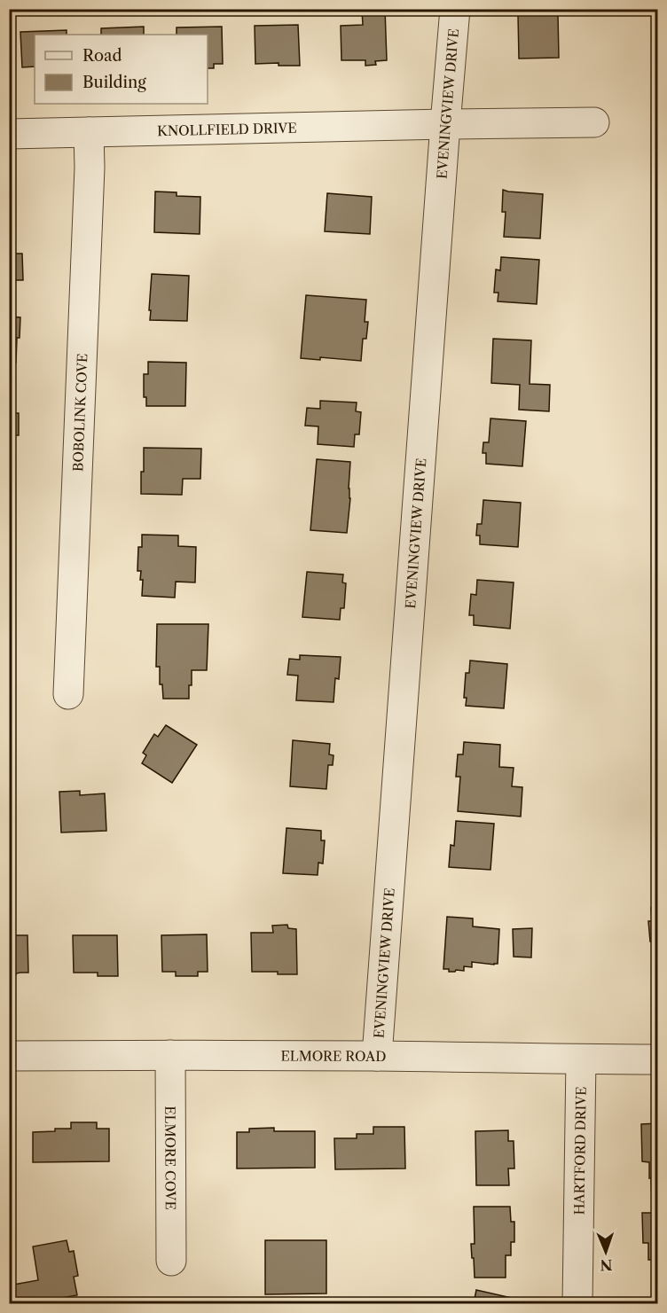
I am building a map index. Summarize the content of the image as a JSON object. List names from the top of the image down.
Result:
{
  "streets": {
    "street": [
      "EVENINGVIEW DRIVE",
      "KNOLLFIELD DRIVE",
      "BOBOLINK COVE",
      "ELMORE ROAD",
      "HARTFORD DRIVE",
      "ELMORE COVE"
    ]
  },
  "crossings": [
    ["EVENINGVIEW DRIVE", "KNOLLFIELD DRIVE"],
    ["EVENINGVIEW DRIVE", "ELMORE ROAD"],
    ["KNOLLFIELD DRIVE", "BOBOLINK COVE"],
    ["ELMORE ROAD", "HARTFORD DRIVE"],
    ["ELMORE ROAD", "ELMORE COVE"]
  ],
  "legend": ["Road", "Building"],
  "north": "bottom"
}
